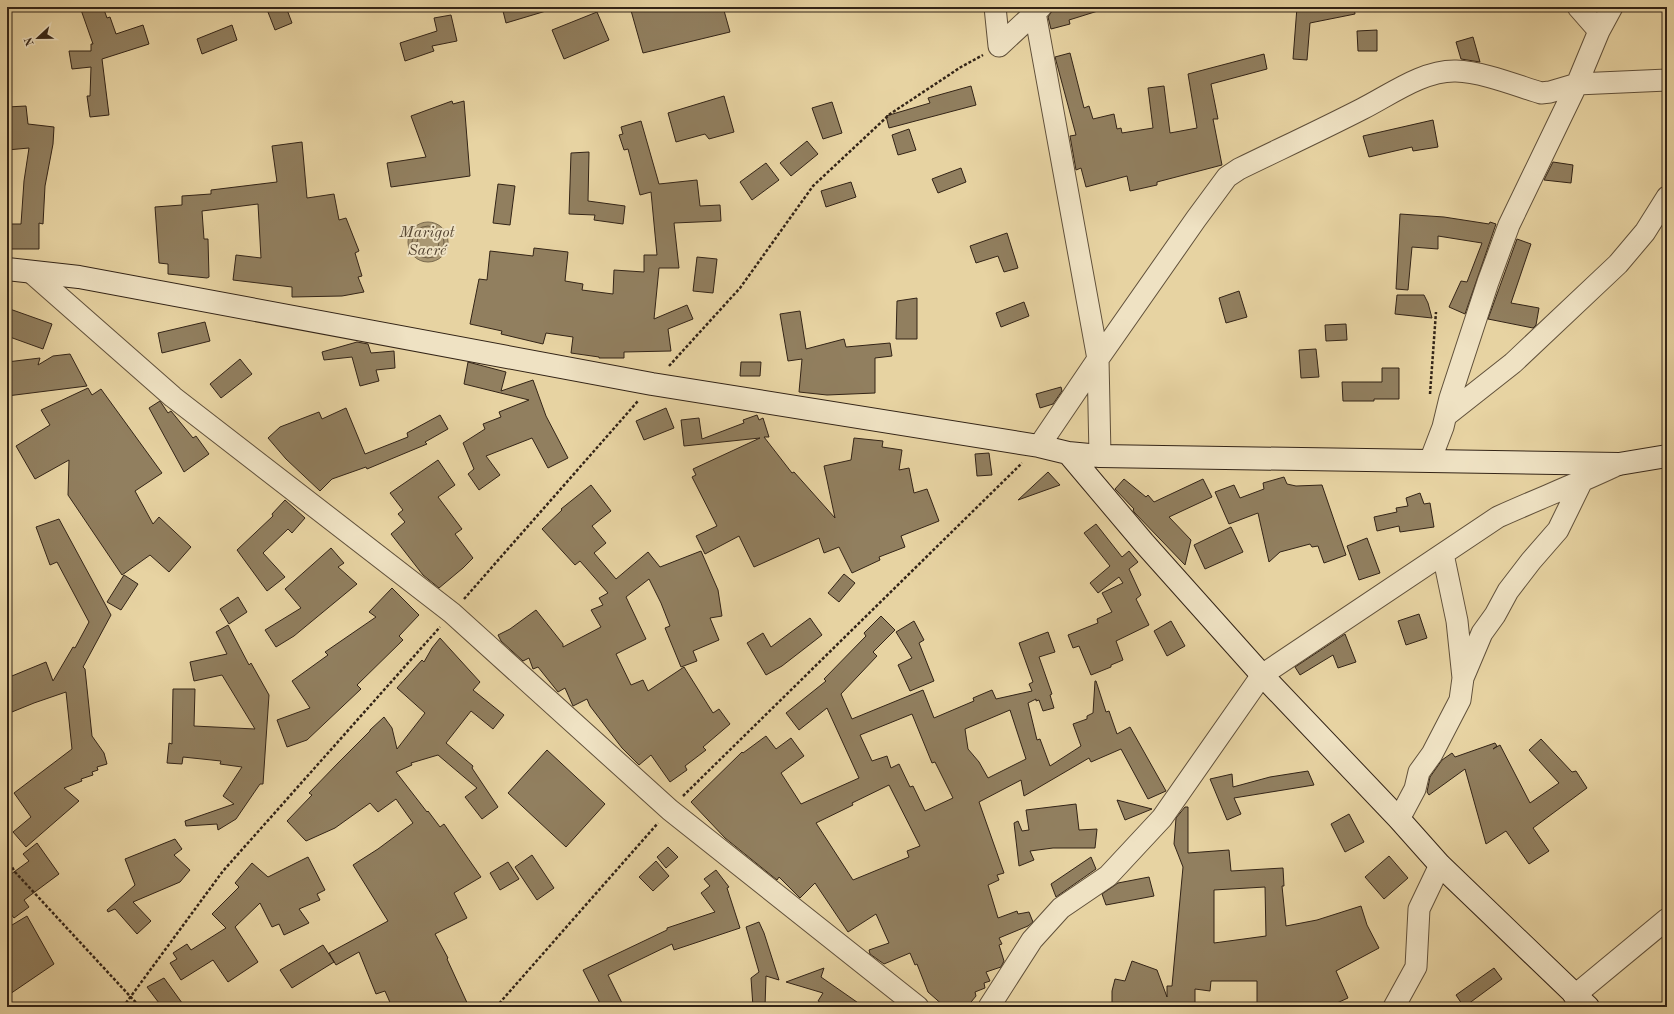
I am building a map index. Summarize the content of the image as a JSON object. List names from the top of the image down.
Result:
{
  "water": ["Marigot Sacré"],
  "north": "left"
}
